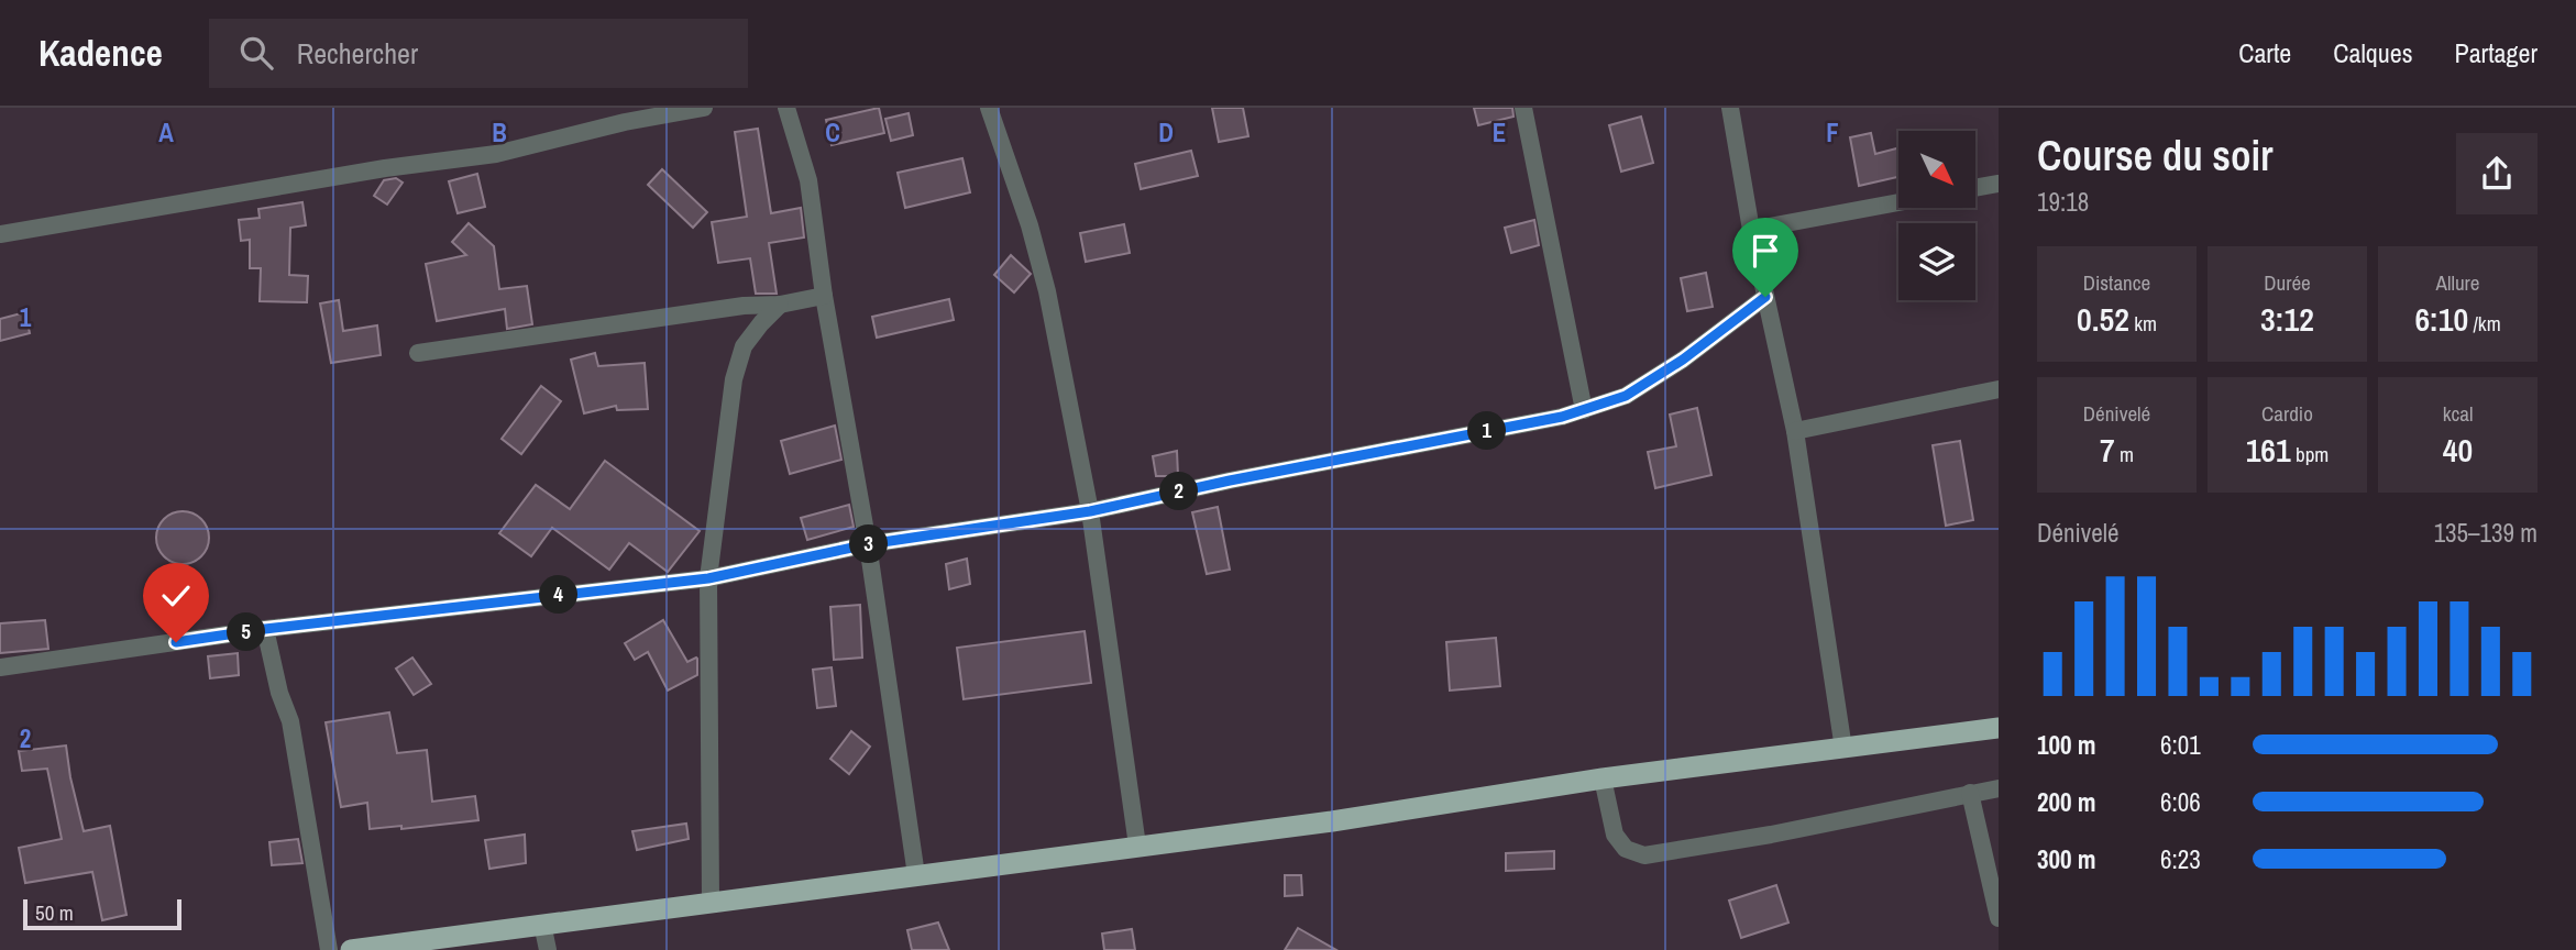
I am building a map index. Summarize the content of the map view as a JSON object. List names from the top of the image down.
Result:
{
  "scale_bar": "50 m",
  "north": "bottom right",
  "page": {
    "header": "Kadence",
    "search": "Rechercher",
    "nav": ["Carte", "Calques", "Partager"],
    "heading": ["Course du soir", "19:18"],
    "stats": [
      ["Distance", "0.52 km"],
      ["Durée", "3:12"],
      ["Allure", "6:10 /km"],
      ["Dénivelé", "7 m"],
      ["Cardio", "161 bpm"],
      ["kcal", "40"]
    ],
    "pins": [
      "1",
      "2",
      "3",
      "4",
      "5"
    ],
    "chart": ["Dénivelé", "135–139 m"],
    "list": [
      {
        "name": "100 m",
        "note": "6:01"
      },
      {
        "name": "200 m",
        "note": "6:06"
      },
      {
        "name": "300 m",
        "note": "6:23"
      }
    ],
    "scale": "50 m"
  },
  "grid": {
    "columns": [
      "A",
      "B",
      "C",
      "D",
      "E",
      "F"
    ],
    "rows": ["1", "2"]
  }
}
